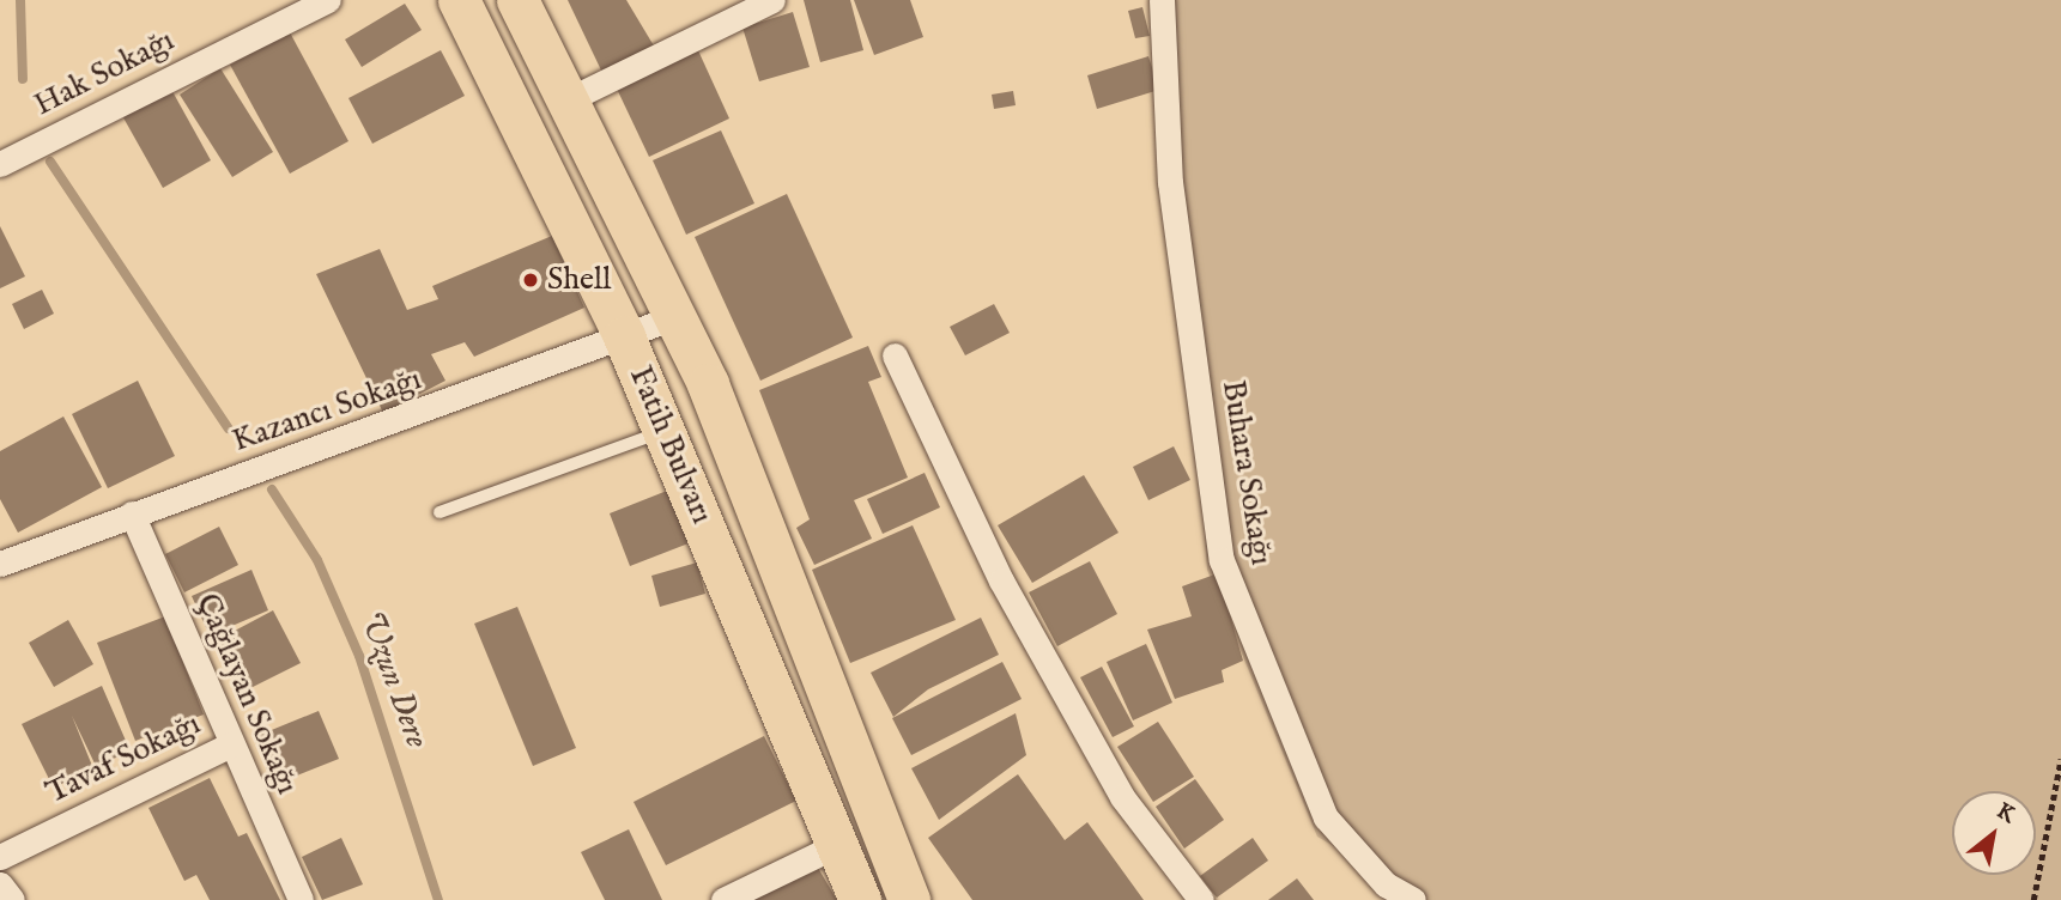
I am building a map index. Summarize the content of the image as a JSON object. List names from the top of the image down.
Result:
{
  "streets": {
    "main road": ["Fatih Bulvarı"],
    "street": [
      "Hak Sokağı",
      "Kazancı Sokağı",
      "Buhara Sokağı",
      "Çağlayan Sokağı",
      "Tavaf Sokağı"
    ]
  },
  "crossings": [
    ["Kazancı Sokağı", "Fatih Bulvarı"],
    ["Kazancı Sokağı", "Çağlayan Sokağı"],
    ["Çağlayan Sokağı", "Tavaf Sokağı"]
  ],
  "water": ["Uzun Dere"],
  "places": ["Shell"],
  "north": "top right"
}
